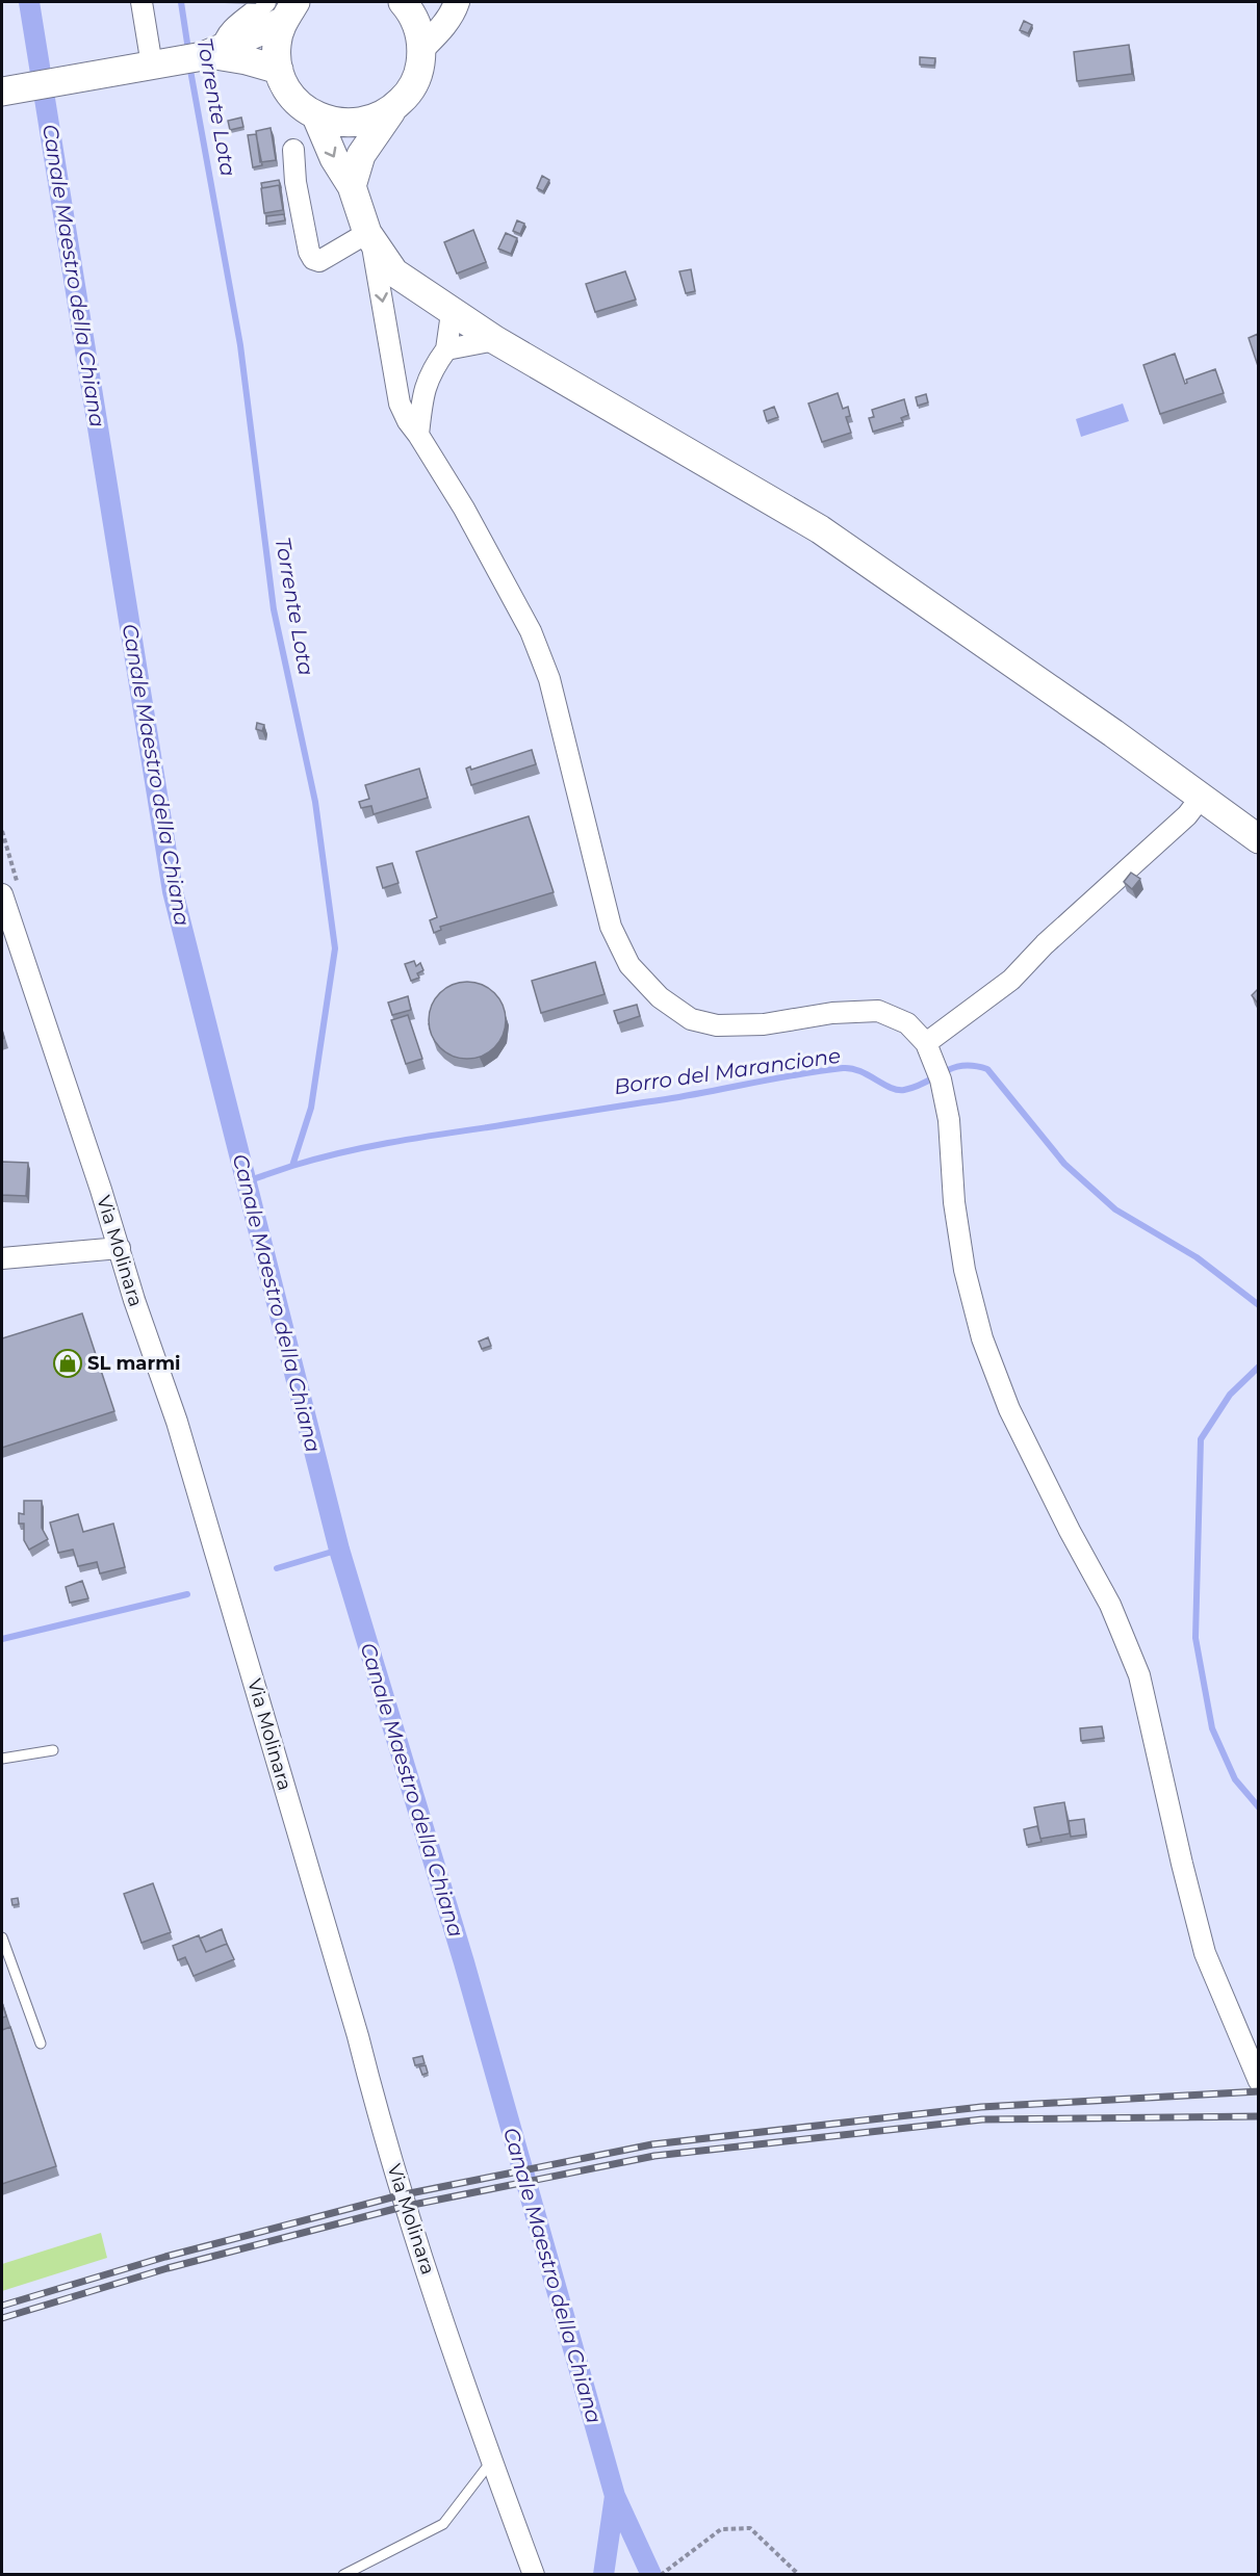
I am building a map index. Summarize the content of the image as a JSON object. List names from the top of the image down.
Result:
{
  "streets": {
    "street": ["Via Molinara"]
  },
  "water": ["Torrente Lota", "Canale Maestro della Chiana", "Borro del Marancione"],
  "places": {
    "shop": ["SL marmi"]
  }
}
